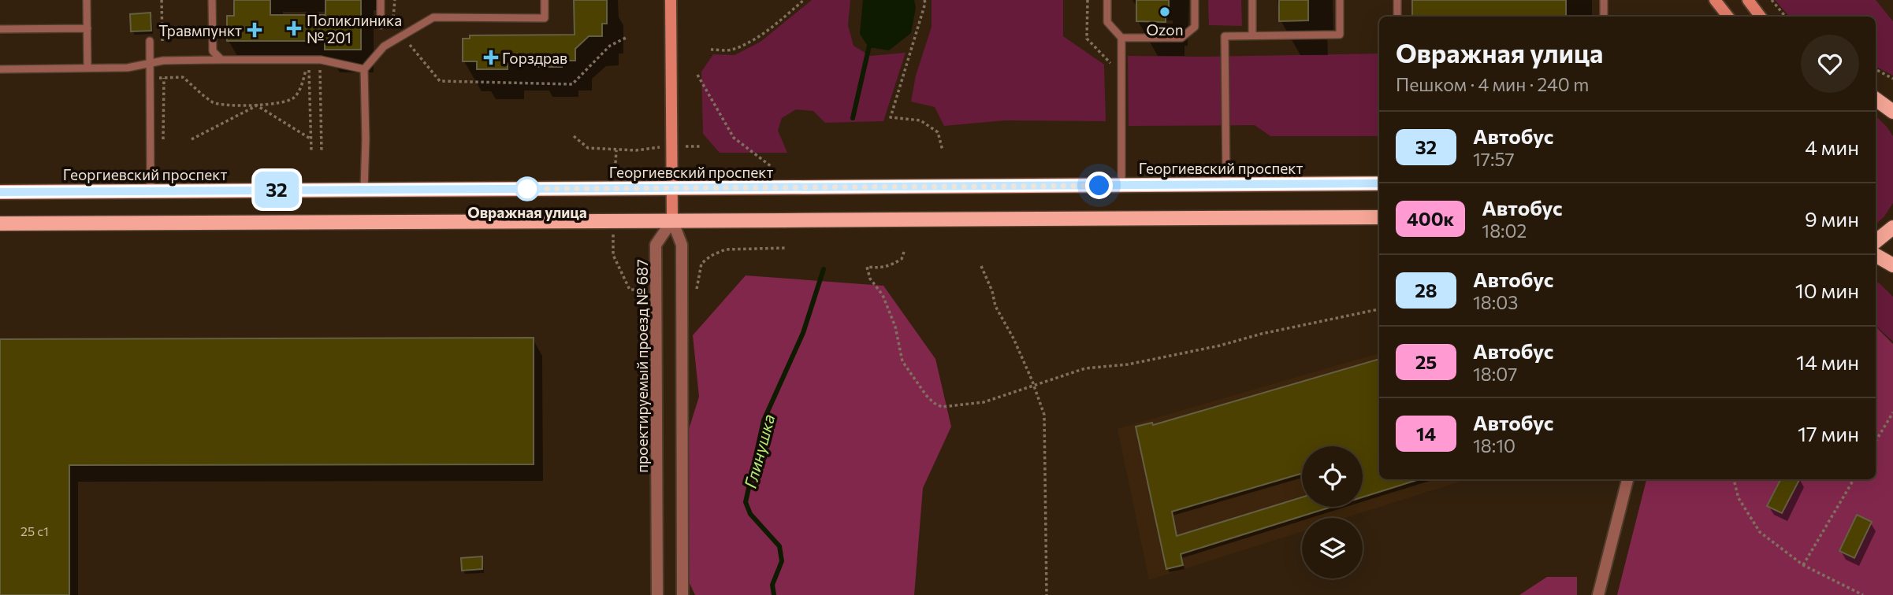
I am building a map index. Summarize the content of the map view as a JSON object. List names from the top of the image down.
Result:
{
  "streets": {
    "main road": ["Георгиевский проспект"],
    "street": ["проектируемый проезд № 687"]
  },
  "water": ["Глинушка"],
  "places": {
    "other": ["Ozon", "Овражная улица"],
    "health": ["Поликлиника № 201", "Травмпункт", "Горздрав"]
  },
  "lines": ["bus line 32"],
  "house_numbers": ["25 с1"],
  "page": {
    "on_map": "32",
    "heading": ["Овражная улица", "Пешком · 4 мин · 240 m"],
    "list": [
      {
        "mark": "32",
        "name": "Автобус",
        "note": "17:57",
        "value": "4 мин"
      },
      {
        "mark": "400к",
        "name": "Автобус",
        "note": "18:02",
        "value": "9 мин"
      },
      {
        "mark": "28",
        "name": "Автобус",
        "note": "18:03",
        "value": "10 мин"
      },
      {
        "mark": "25",
        "name": "Автобус",
        "note": "18:07",
        "value": "14 мин"
      },
      {
        "mark": "14",
        "name": "Автобус",
        "note": "18:10",
        "value": "17 мин"
      }
    ]
  }
}
